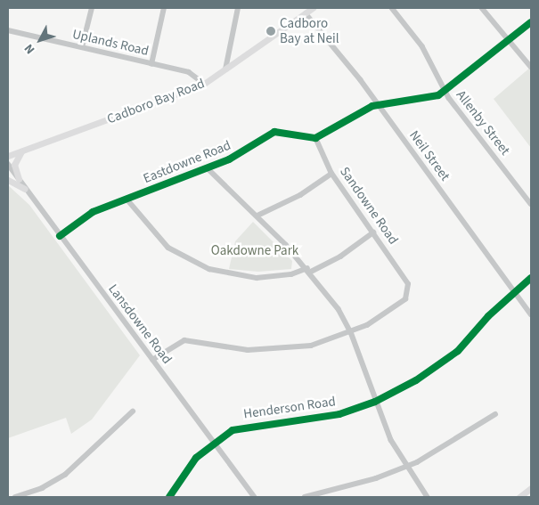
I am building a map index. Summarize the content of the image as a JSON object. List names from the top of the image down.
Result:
{
  "streets": {
    "main road": ["Cadboro Bay Road"],
    "street": [
      "Uplands Road",
      "Allenby Street",
      "Neil Street",
      "Eastdowne Road",
      "Sandowne Road",
      "Lansdowne Road",
      "Henderson Road"
    ]
  },
  "crossings": [
    ["Uplands Road", "Cadboro Bay Road"],
    ["Cadboro Bay Road", "Neil Street"],
    ["Neil Street", "Henderson Road"],
    ["Eastdowne Road", "Sandowne Road"],
    ["Eastdowne Road", "Lansdowne Road"],
    ["Lansdowne Road", "Henderson Road"]
  ],
  "parks": ["Oakdowne Park"],
  "places": ["Cadboro Bay at Neil"],
  "north": "bottom left"
}
